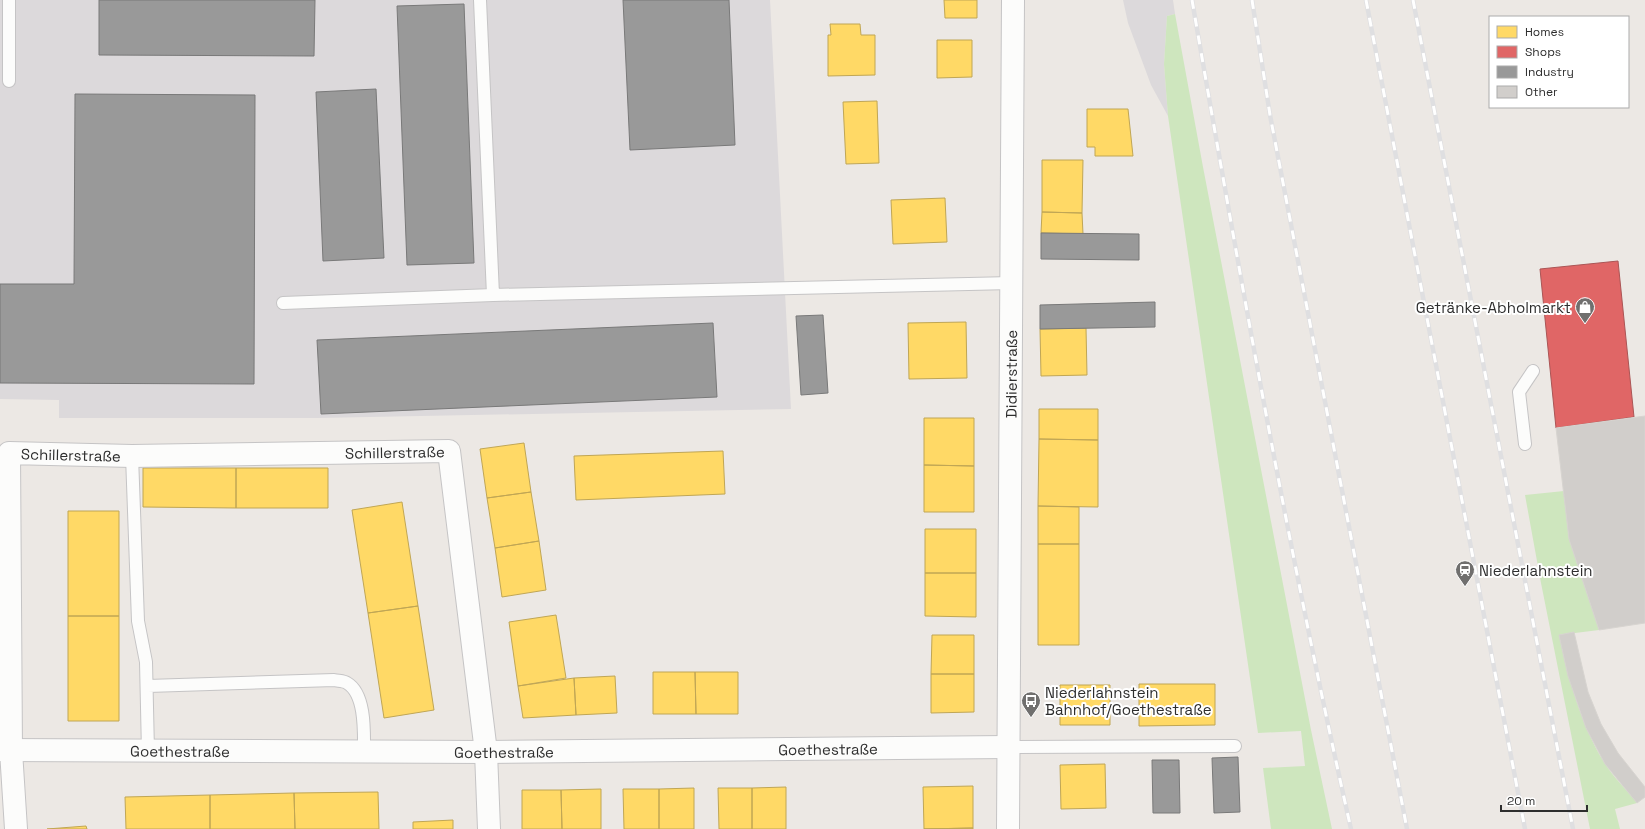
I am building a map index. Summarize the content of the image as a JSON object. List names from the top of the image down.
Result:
{
  "streets": {
    "street": ["Didierstraße", "Schillerstraße", "Goethestraße"]
  },
  "crossings": [
    ["Didierstraße", "Goethestraße"],
    ["Schillerstraße", "Goethestraße"]
  ],
  "places": {
    "shop": ["Getränke-Abholmarkt"],
    "station": ["Niederlahnstein"],
    "bus stop": ["Niederlahnstein Bahnhof/Goethestraße"]
  },
  "legend": [
    "Homes",
    "Shops",
    "Industry",
    "Other"
  ],
  "scale_bar": "20 m"
}
